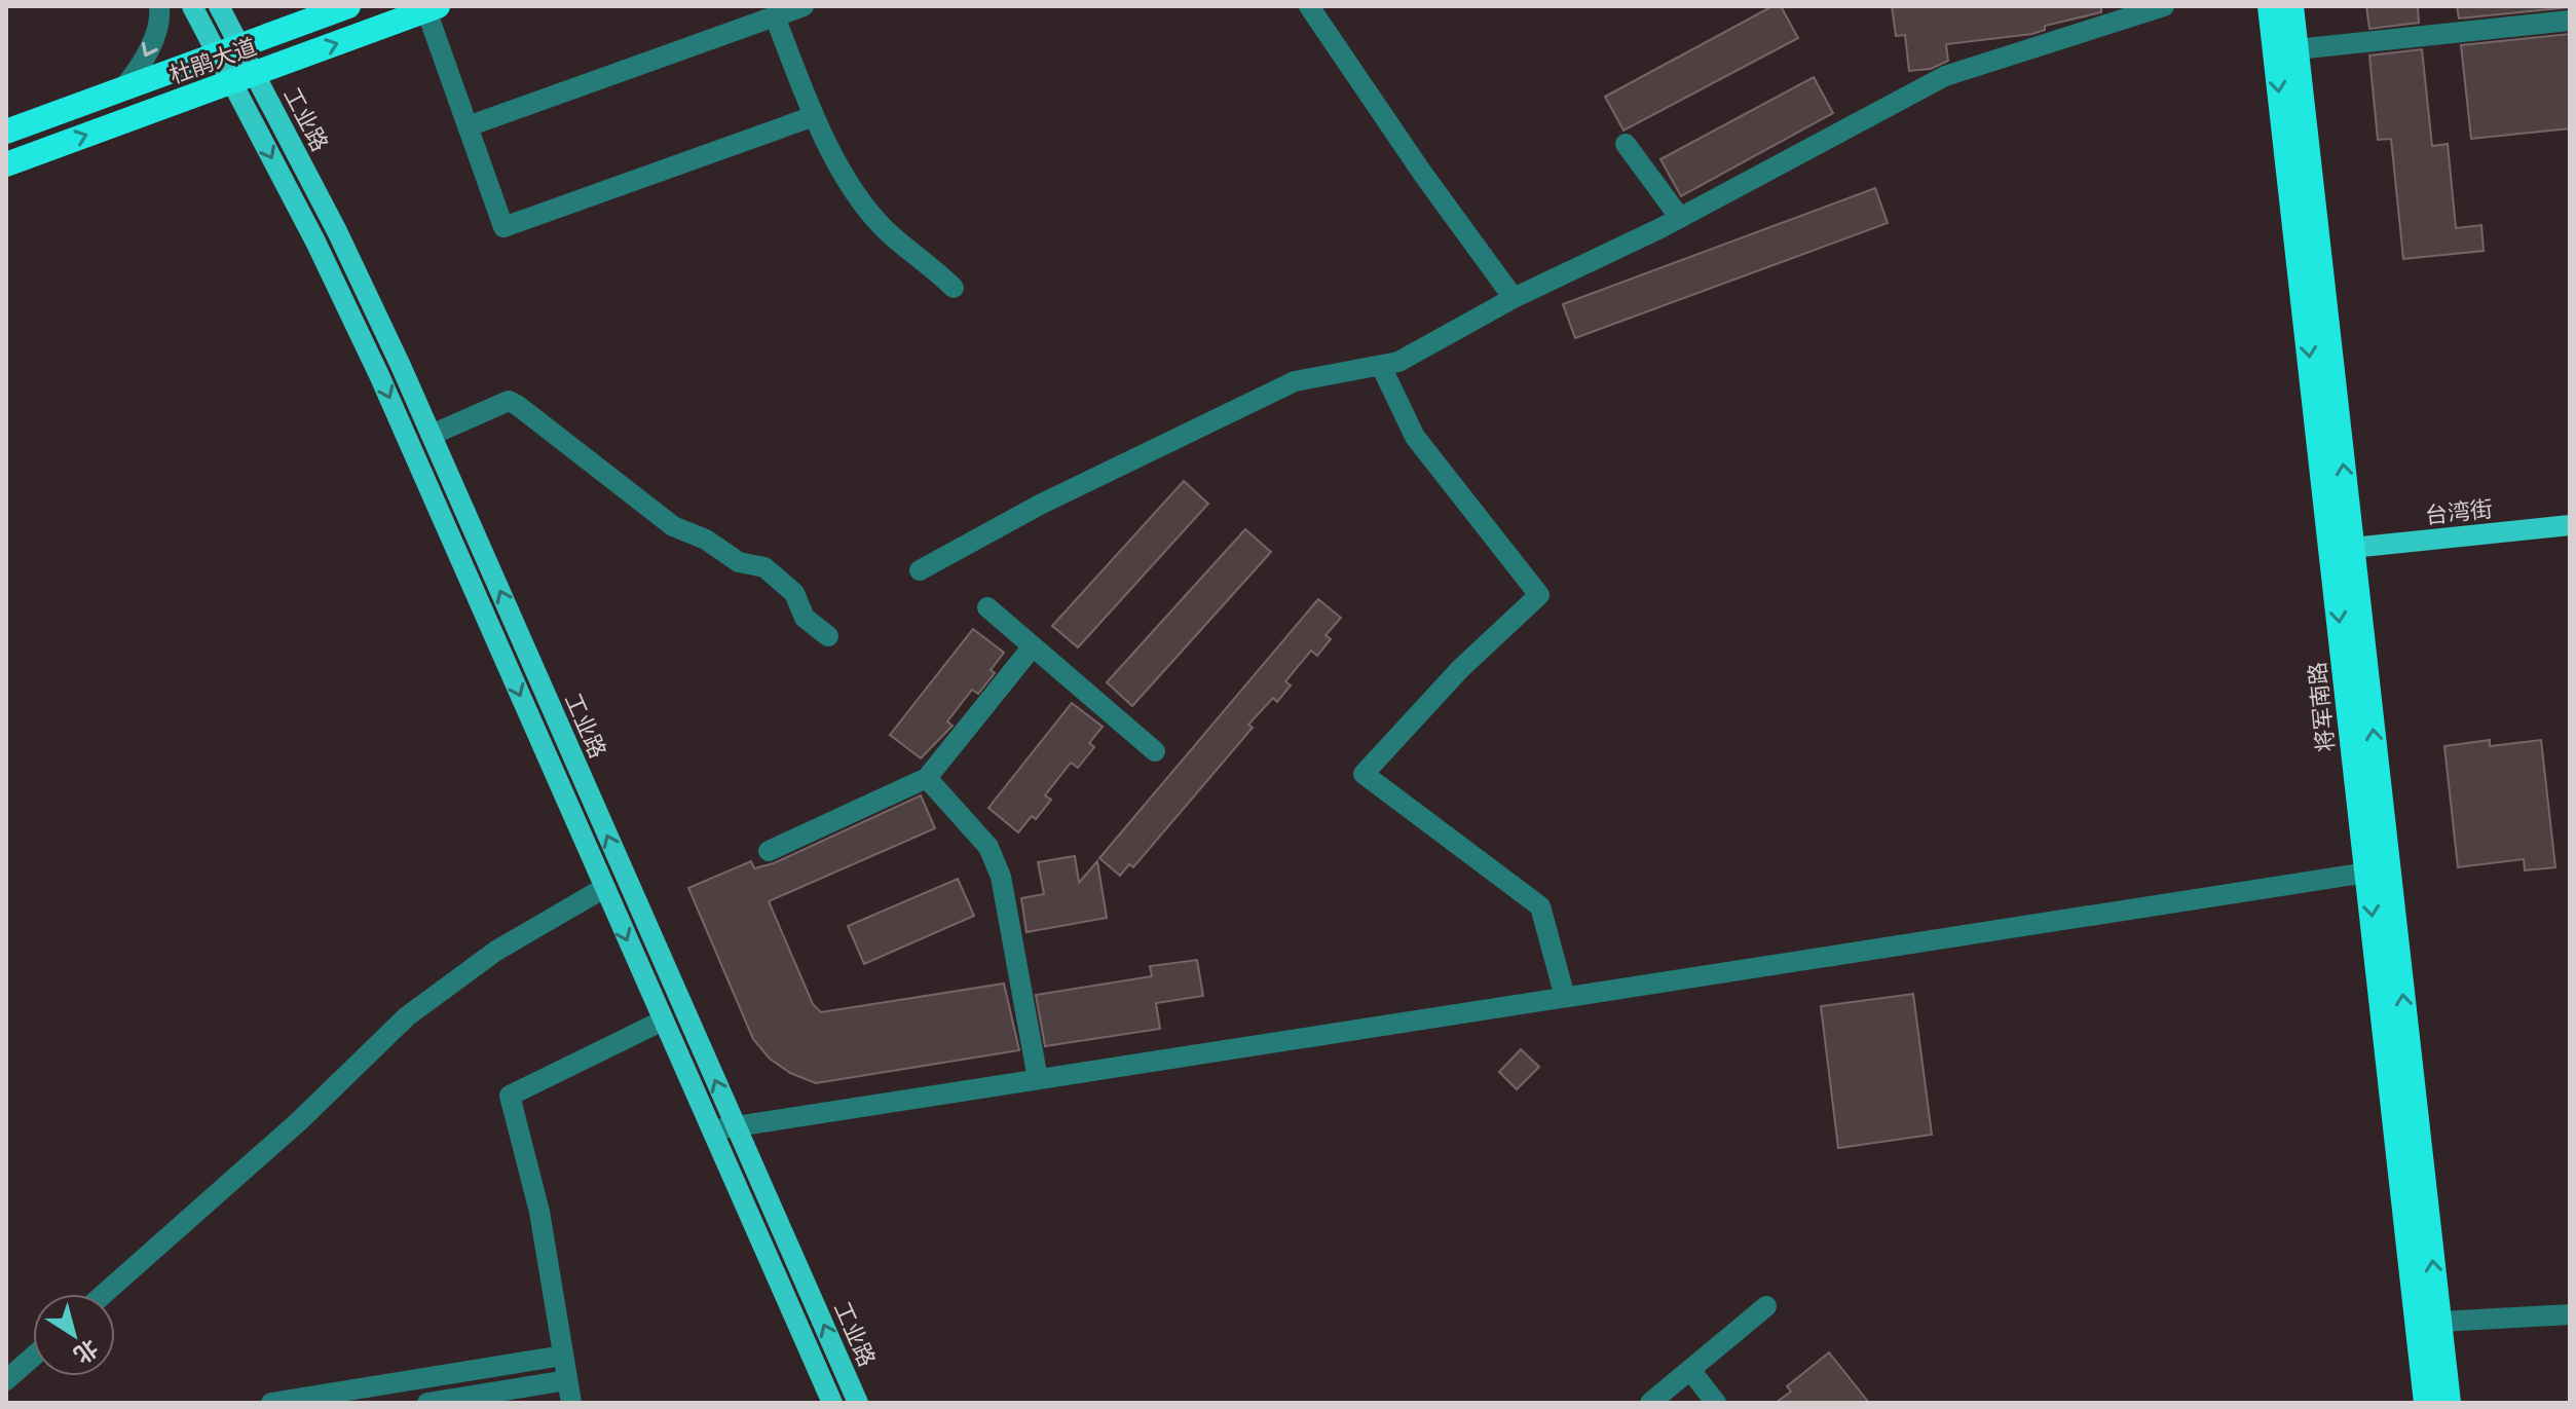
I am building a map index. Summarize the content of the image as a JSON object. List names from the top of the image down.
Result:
{
  "streets": {
    "highway": ["杜鹃大道", "将军南路"],
    "main road": ["工业路", "台湾街"]
  },
  "crossings": [
    ["杜鹃大道", "工业路"]
  ],
  "north": "bottom right"
}
